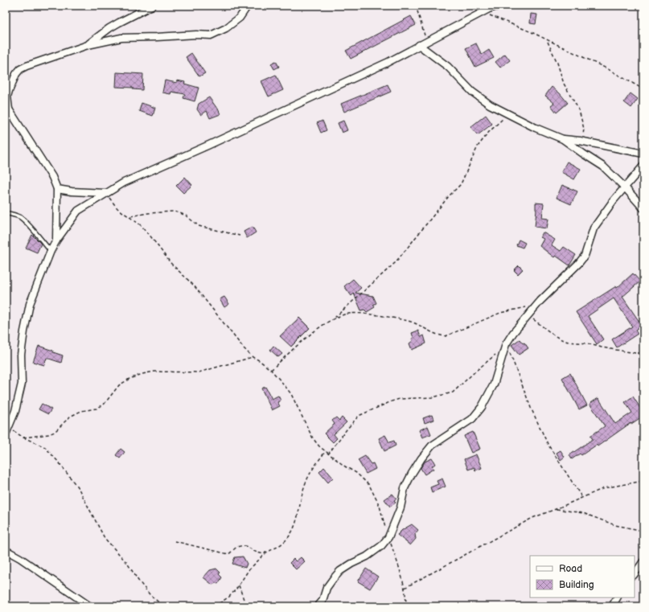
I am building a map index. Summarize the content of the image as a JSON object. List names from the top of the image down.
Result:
{
  "legend": ["Road", "Building"]
}
